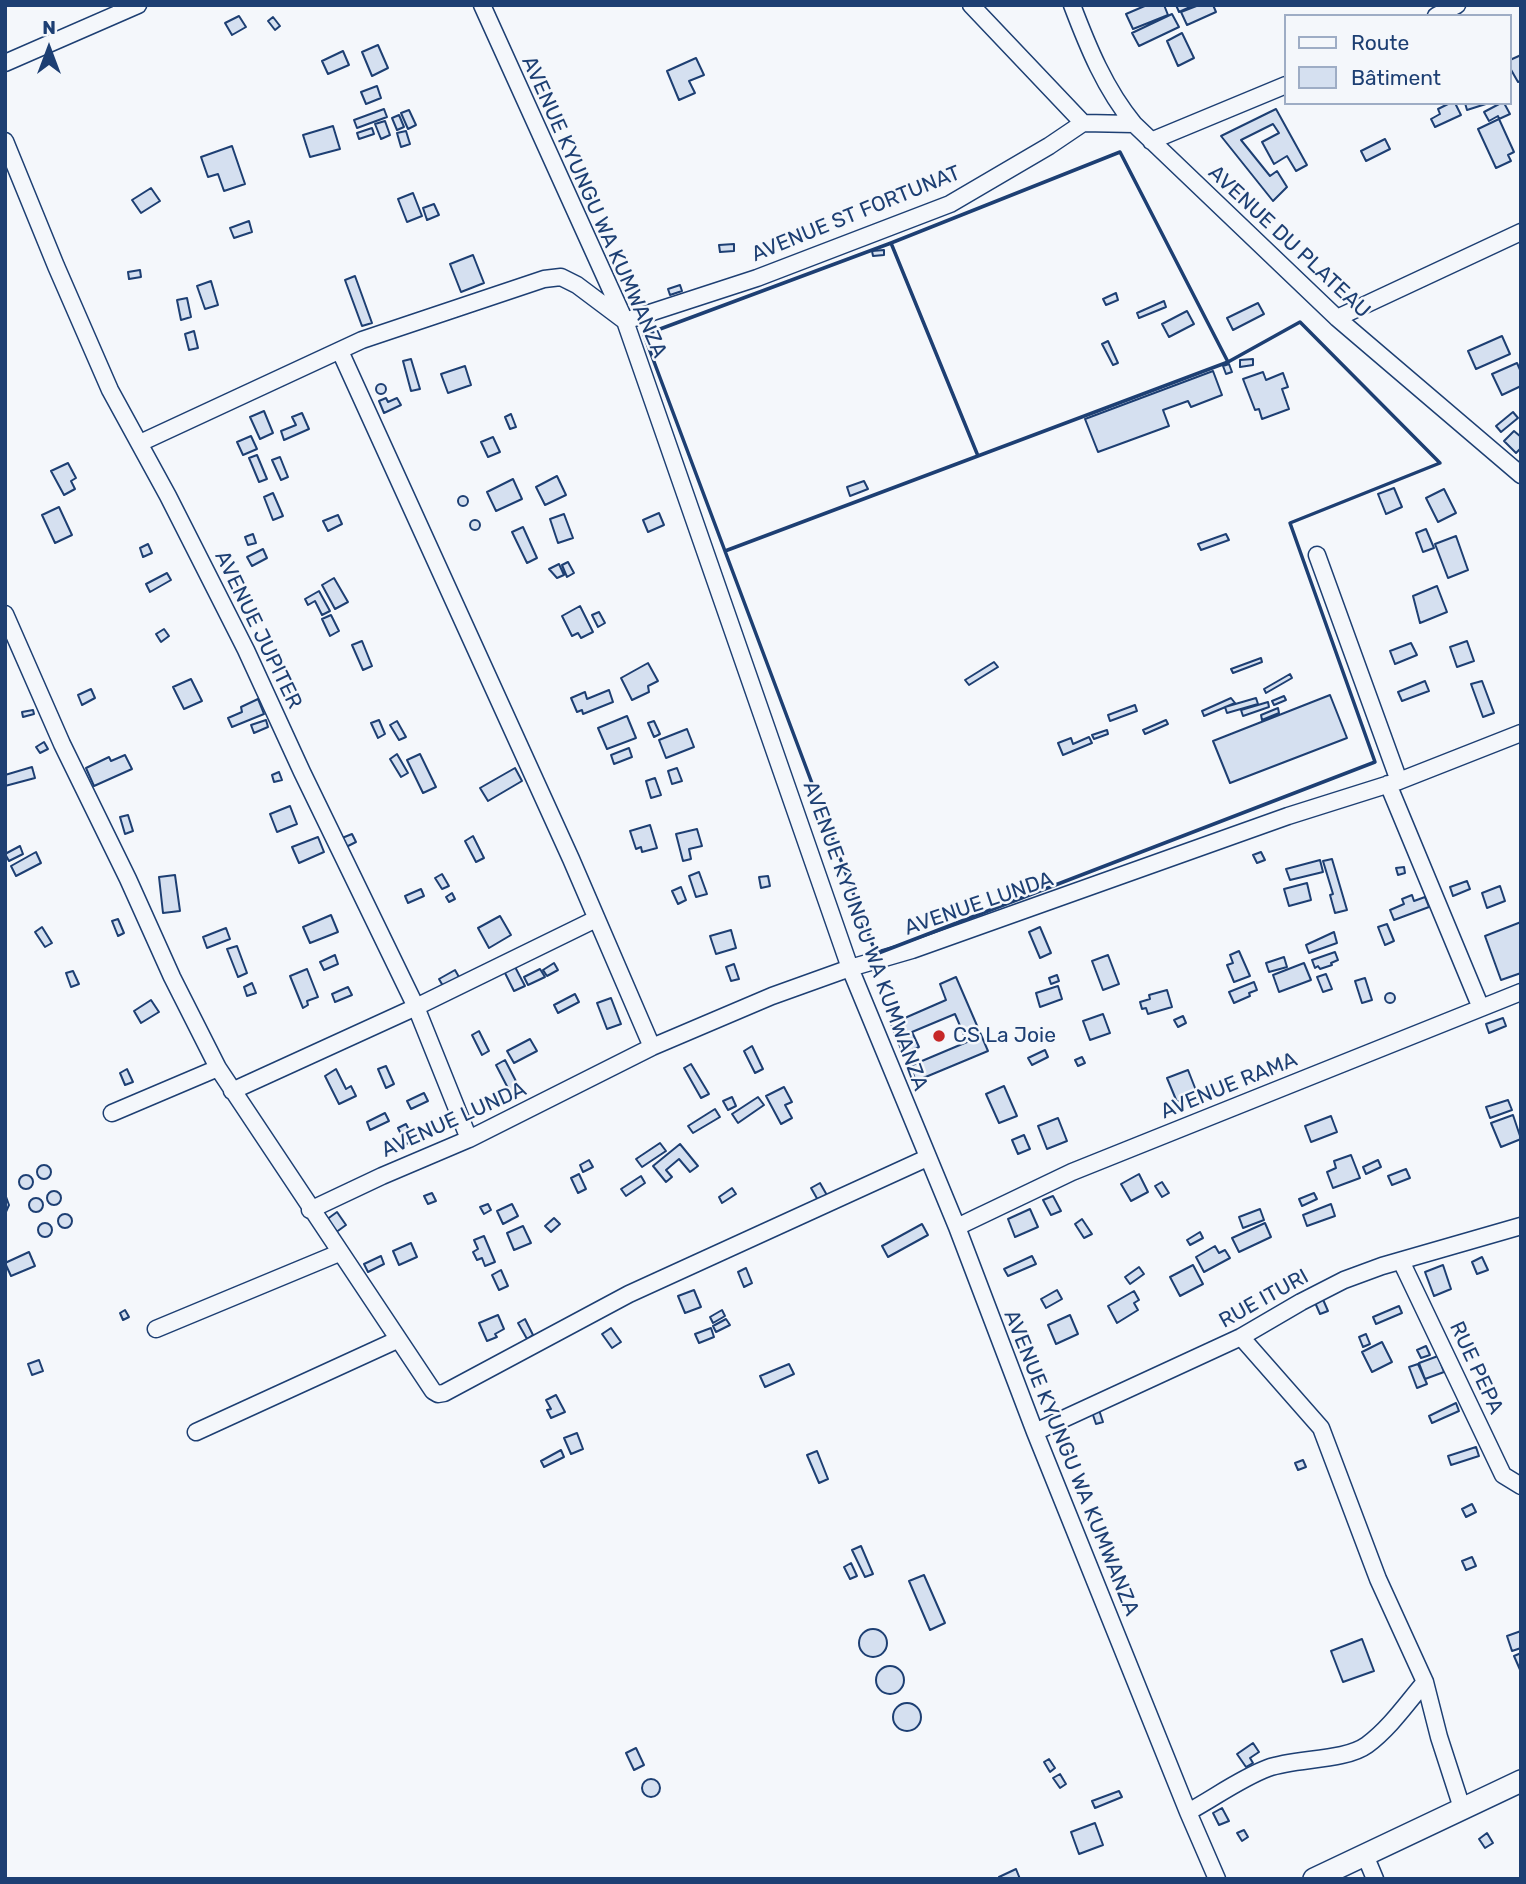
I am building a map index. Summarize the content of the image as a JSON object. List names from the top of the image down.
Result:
{
  "streets": {
    "street": [
      "AVENUE KYUNGU WA KUMWANZA",
      "AVENUE ST FORTUNAT",
      "AVENUE DU PLATEAU",
      "AVENUE JUPITER",
      "AVENUE LUNDA",
      "AVENUE RAMA",
      "RUE ITURI",
      "RUE PEPA"
    ]
  },
  "crossings": [
    ["AVENUE KYUNGU WA KUMWANZA", "AVENUE ST FORTUNAT"],
    ["AVENUE KYUNGU WA KUMWANZA", "AVENUE LUNDA"],
    ["AVENUE KYUNGU WA KUMWANZA", "AVENUE RAMA"],
    ["AVENUE KYUNGU WA KUMWANZA", "RUE ITURI"],
    ["AVENUE JUPITER", "AVENUE LUNDA"],
    ["RUE ITURI", "RUE PEPA"]
  ],
  "places": ["CS La Joie"],
  "legend": ["Route", "Bâtiment"],
  "north": "top"
}
